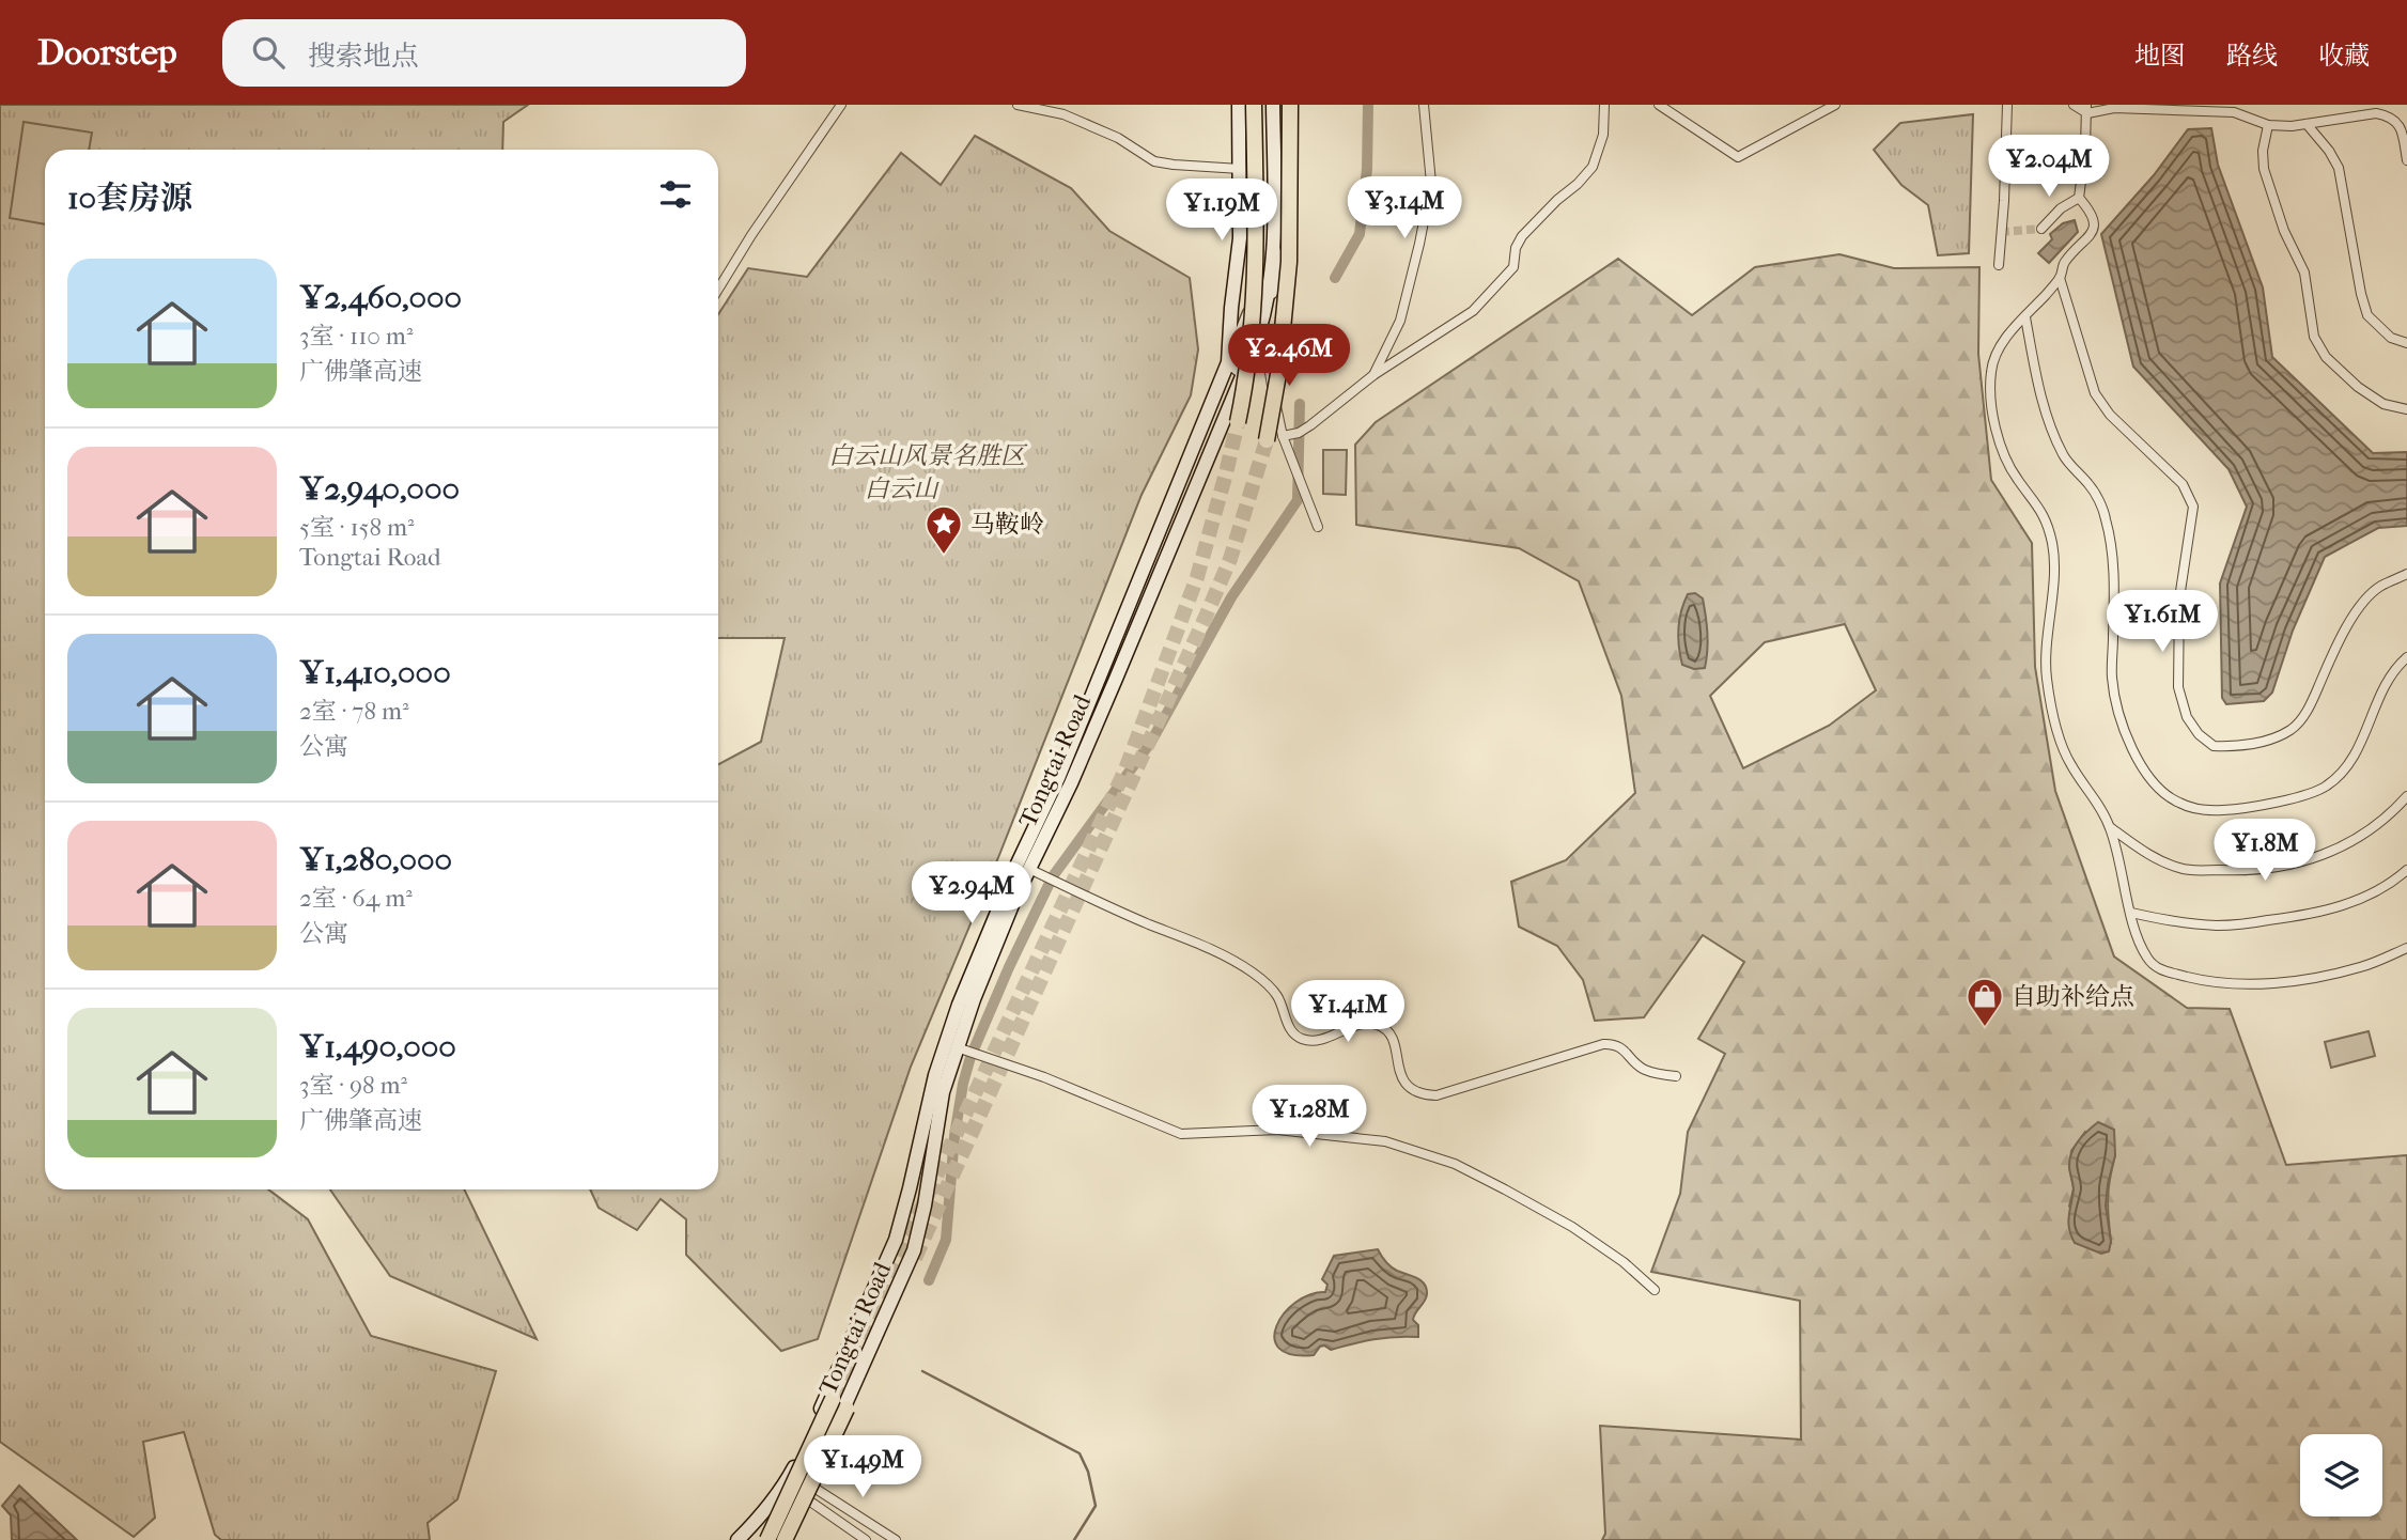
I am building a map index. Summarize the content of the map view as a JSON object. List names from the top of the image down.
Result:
{
  "streets": {
    "main road": ["Tongtai Road"]
  },
  "parks": ["白云山风景名胜区", "白云山"],
  "places": {
    "place": ["马鞍岭"],
    "shop": ["自助补给点"]
  },
  "page": {
    "header": "Doorstep",
    "search": "搜索地点",
    "nav": ["地图", "路线", "收藏"],
    "price": [
      "¥2.04M",
      "¥3.14M",
      "¥1.19M",
      "¥2.46M",
      "¥1.61M",
      "¥1.8M",
      "¥2.94M",
      "¥1.41M",
      "¥1.28M",
      "¥1.49M"
    ],
    "heading": "10套房源",
    "list": [
      {
        "name": "¥2,460,000",
        "note": "3室 · 110 m² · 广佛肇高速"
      },
      {
        "name": "¥2,940,000",
        "note": "5室 · 158 m² · Tongtai Road"
      },
      {
        "name": "¥1,410,000",
        "note": "2室 · 78 m² · 公寓"
      },
      {
        "name": "¥1,280,000",
        "note": "2室 · 64 m² · 公寓"
      },
      {
        "name": "¥1,490,000",
        "note": "3室 · 98 m² · 广佛肇高速"
      }
    ]
  }
}
